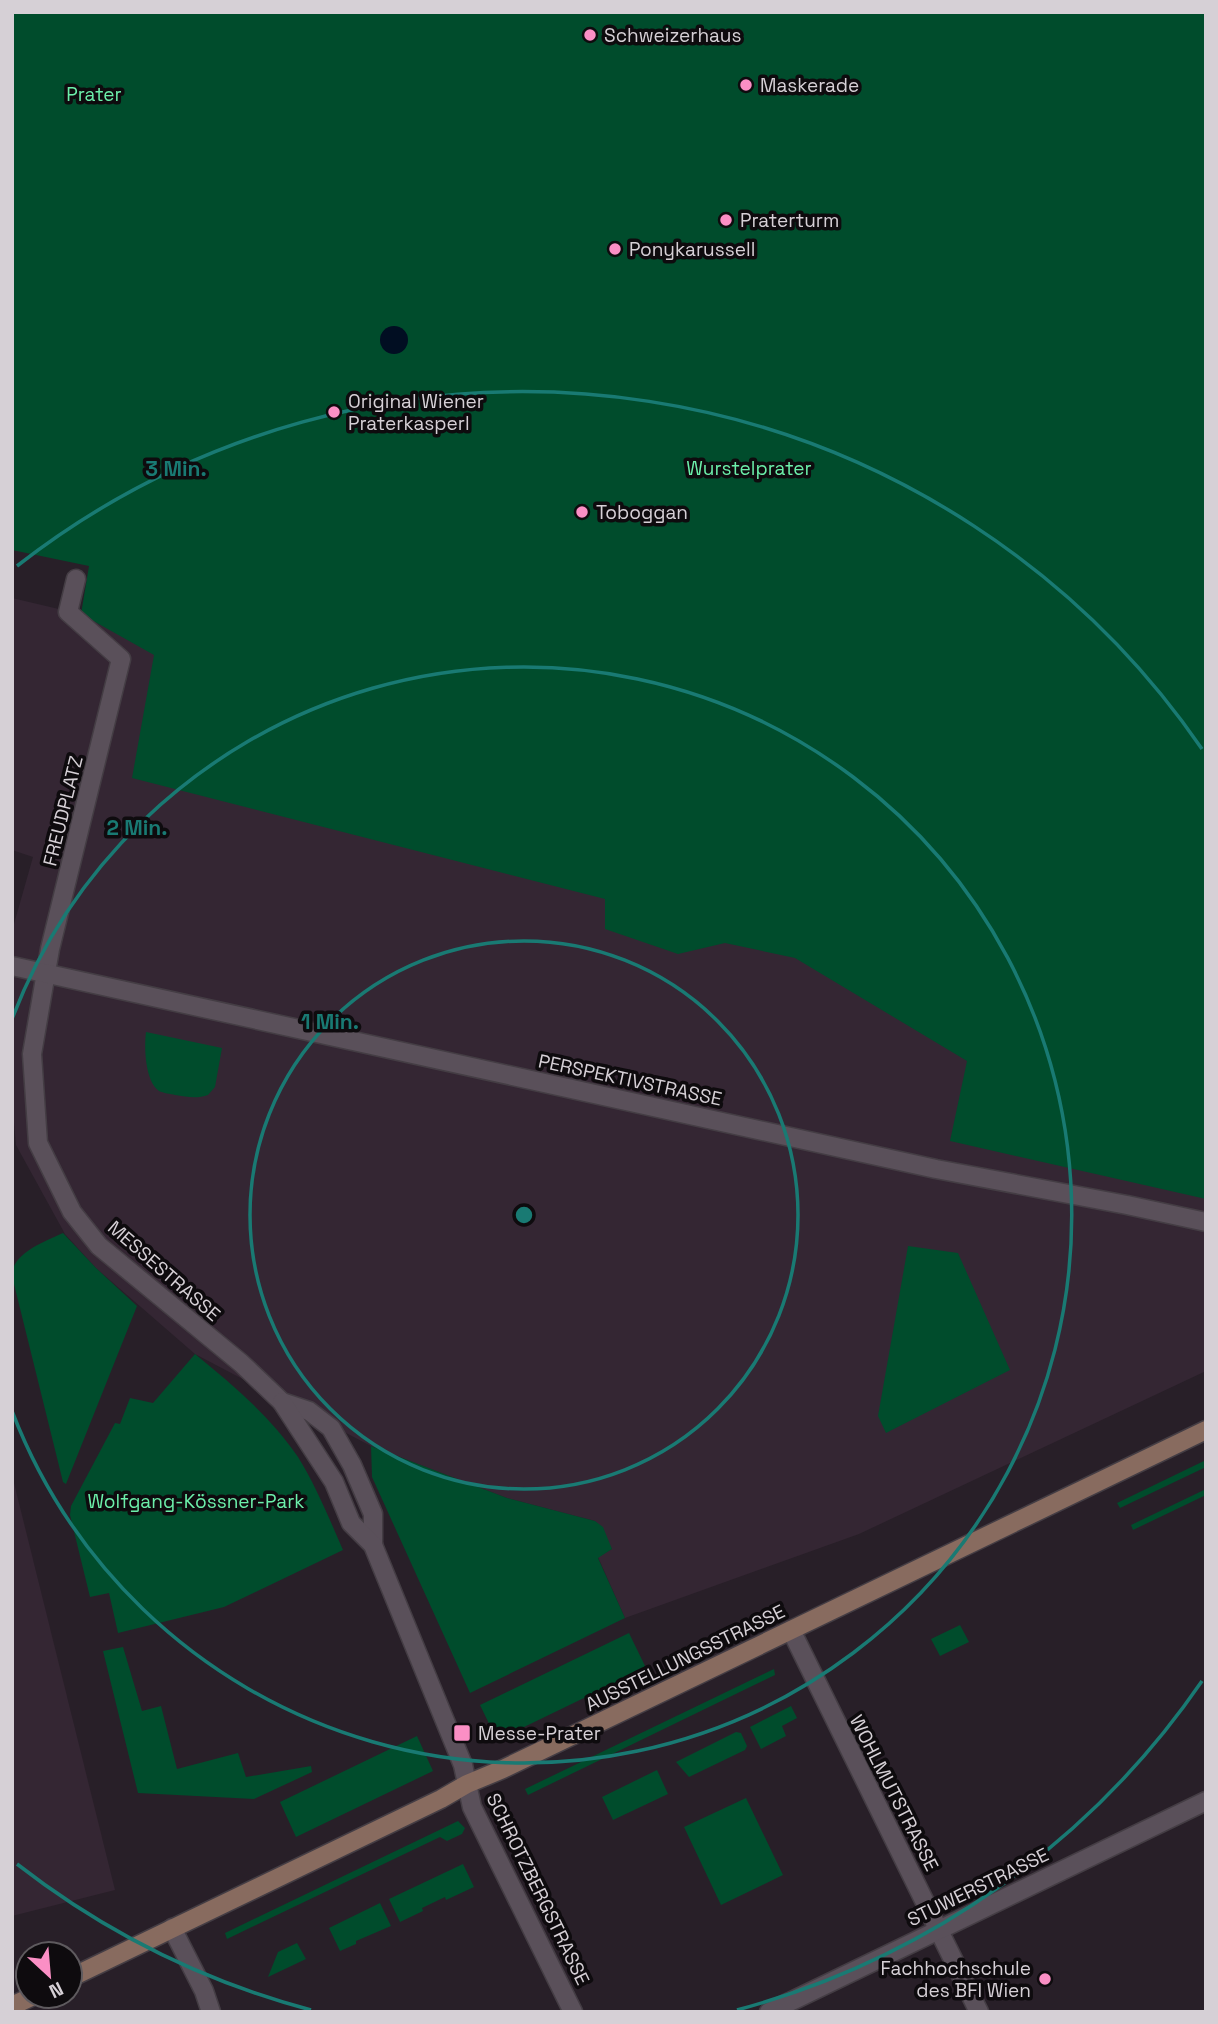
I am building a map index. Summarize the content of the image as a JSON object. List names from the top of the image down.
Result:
{
  "streets": {
    "main road": ["AUSSTELLUNGSSTRASSE"],
    "street": [
      "FREUDPLATZ",
      "PERSPEKTIVSTRASSE",
      "MESSESTRASSE",
      "WOHLMUTSTRASSE",
      "STUWERSTRASSE",
      "SCHROTZBERGSTRASSE"
    ]
  },
  "crossings": [
    ["FREUDPLATZ", "PERSPEKTIVSTRASSE"],
    ["FREUDPLATZ", "MESSESTRASSE"],
    ["PERSPEKTIVSTRASSE", "MESSESTRASSE"],
    ["MESSESTRASSE", "SCHROTZBERGSTRASSE"],
    ["AUSSTELLUNGSSTRASSE", "WOHLMUTSTRASSE"],
    ["AUSSTELLUNGSSTRASSE", "SCHROTZBERGSTRASSE"],
    ["WOHLMUTSTRASSE", "STUWERSTRASSE"]
  ],
  "parks": ["Prater", "Wurstelprater", "Wolfgang-Kössner-Park"],
  "places": {
    "other": [
      "Schweizerhaus",
      "Maskerade",
      "Praterturm",
      "Ponykarussell",
      "Original Wiener Praterkasperl",
      "Toboggan",
      "Fachhochschule des BFI Wien"
    ],
    "transit": ["Messe-Prater"]
  },
  "north": "bottom right",
  "rings": ["3 Min.", "2 Min.", "1 Min."]
}
